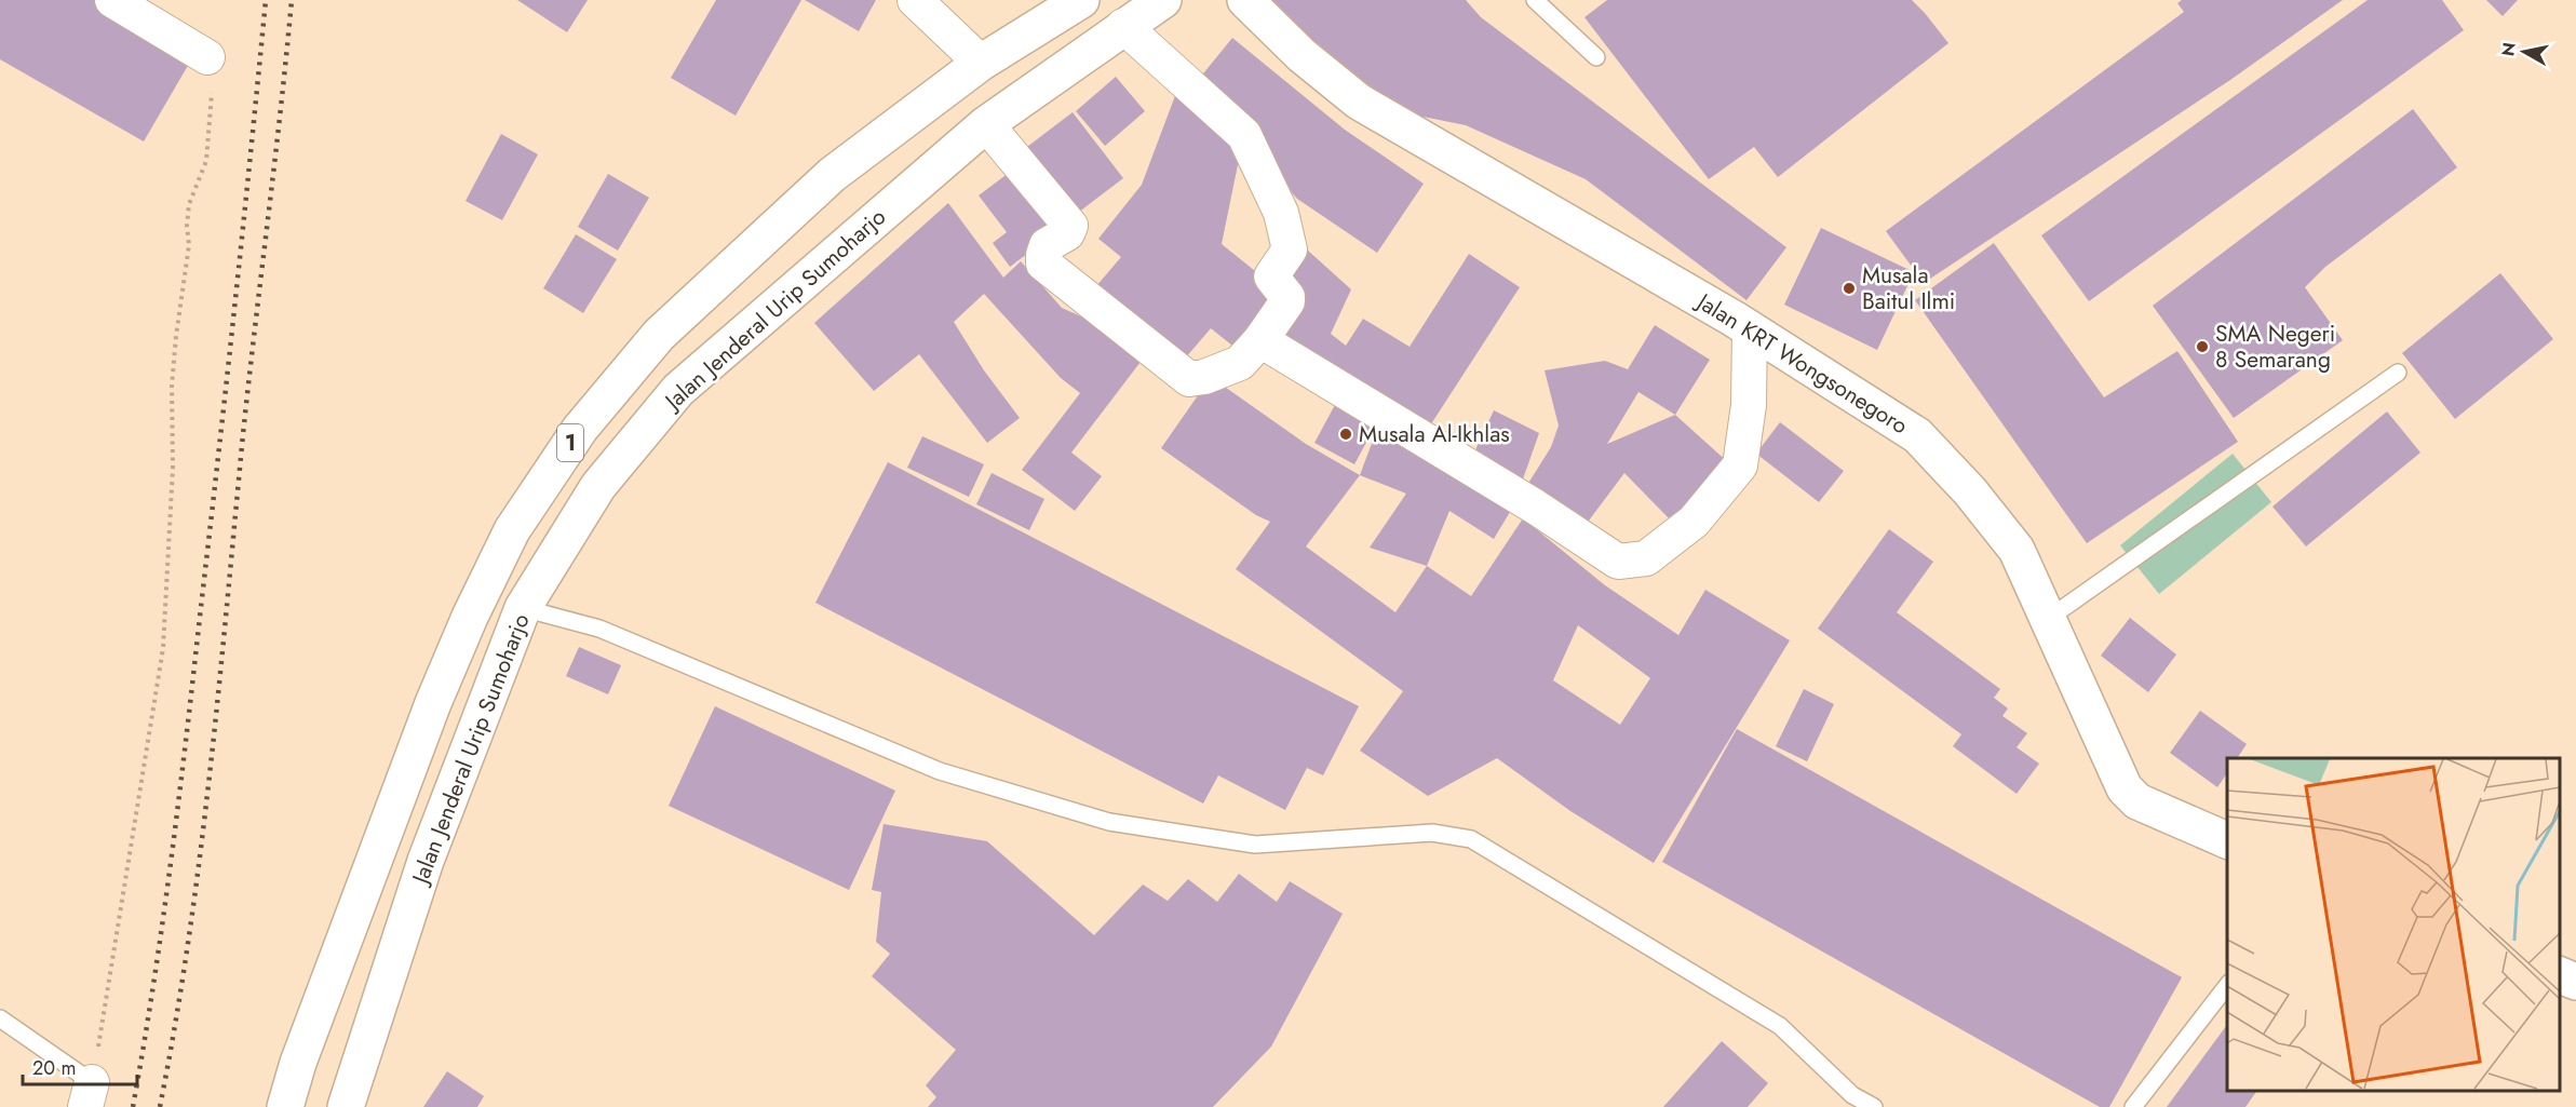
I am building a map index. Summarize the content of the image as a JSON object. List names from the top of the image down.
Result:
{
  "streets": {
    "main road": ["Jalan Jenderal Urip Sumoharjo", "Jalan KRT Wongsonegoro", "1"]
  },
  "places": ["Musala Baitul Ilmi", "SMA Negeri 8 Semarang", "Musala Al-Ikhlas"],
  "scale_bar": "20 m",
  "north": "left"
}
